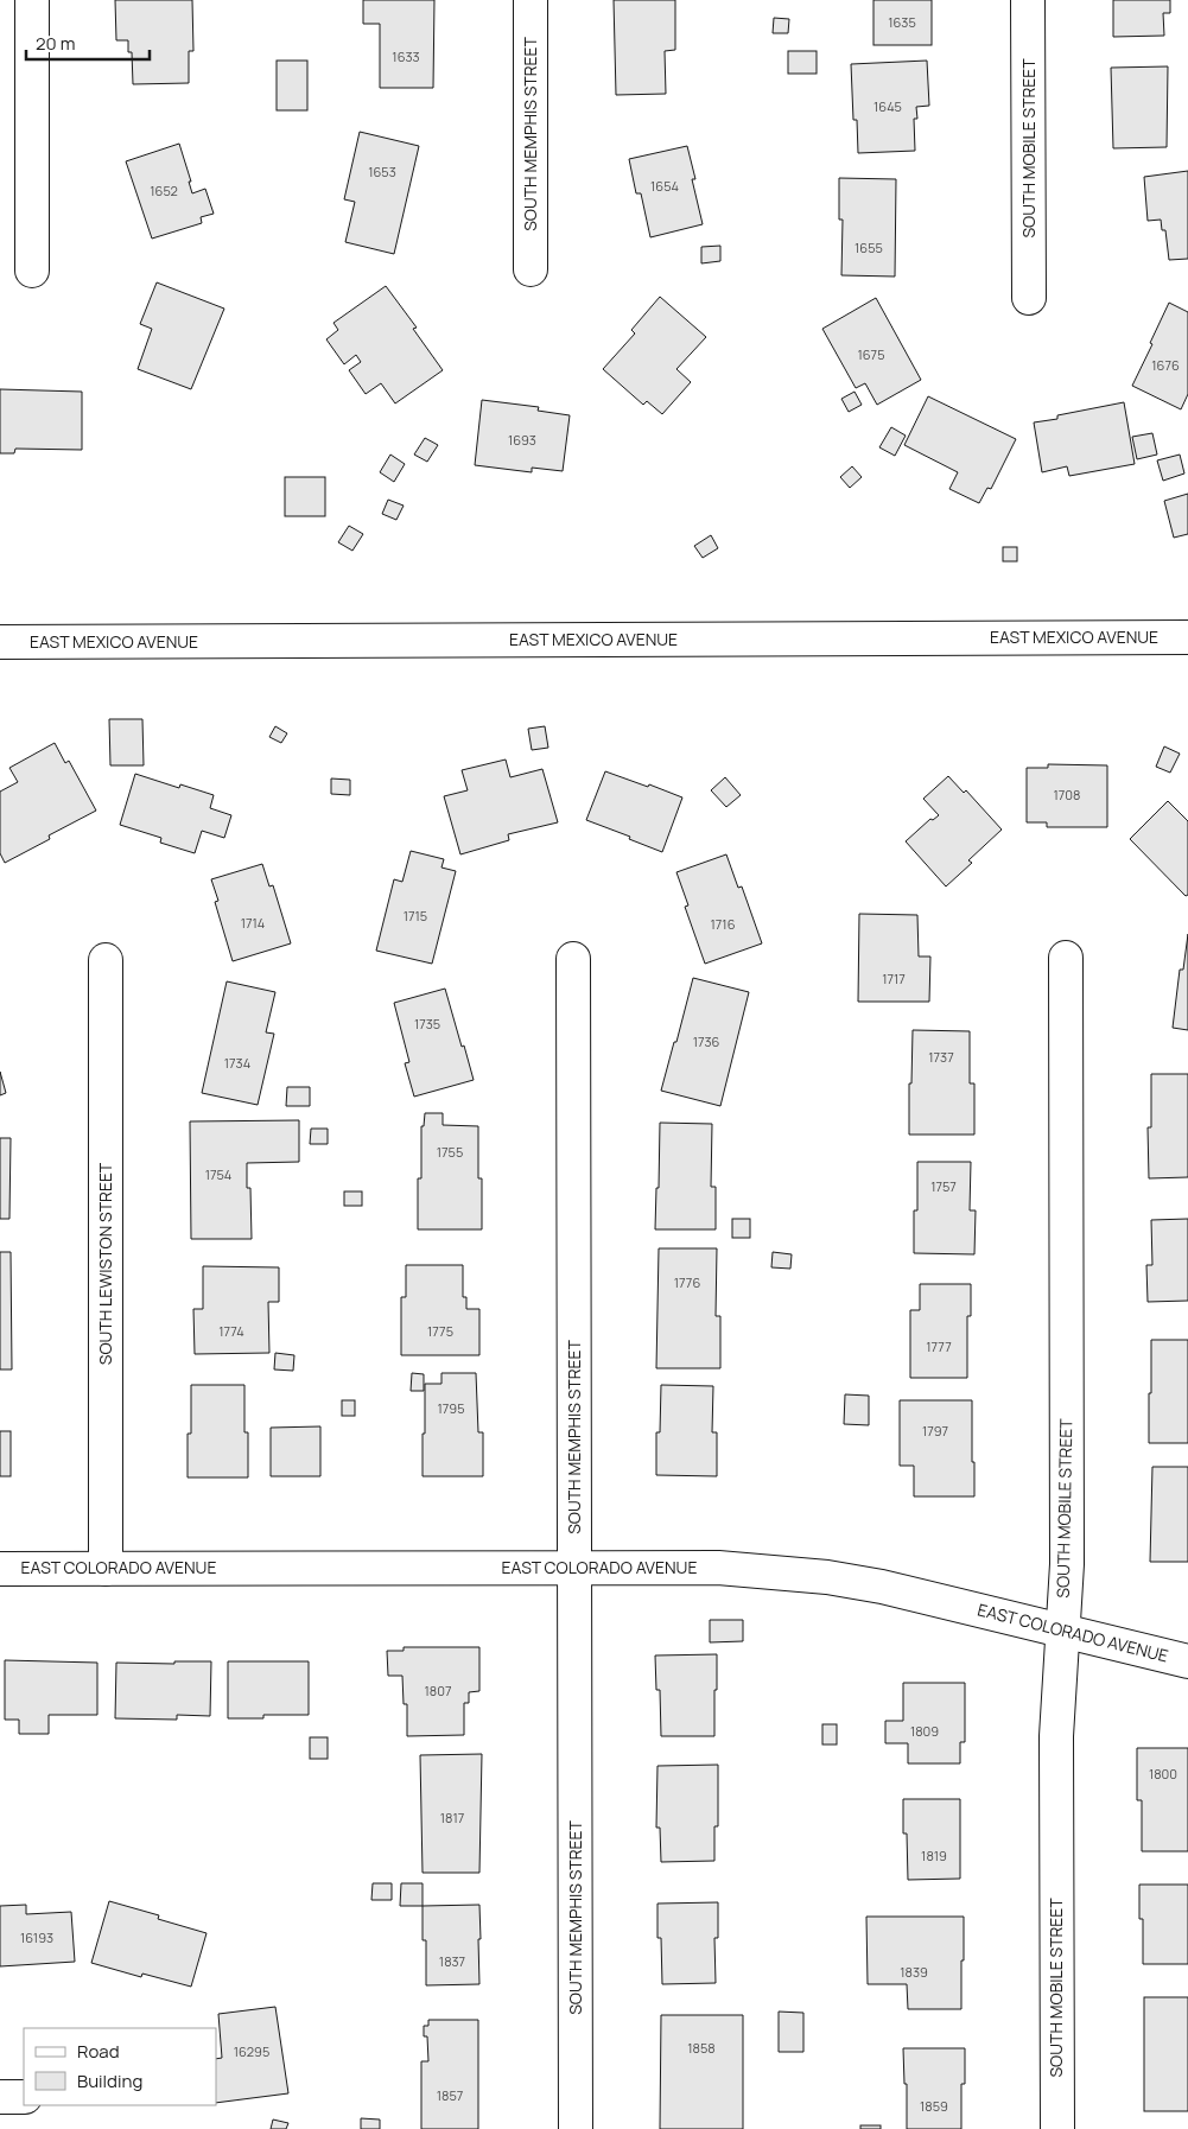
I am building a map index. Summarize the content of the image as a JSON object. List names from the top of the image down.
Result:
{
  "streets": {
    "street": [
      "SOUTH MEMPHIS STREET",
      "SOUTH MOBILE STREET",
      "EAST MEXICO AVENUE",
      "SOUTH LEWISTON STREET",
      "EAST COLORADO AVENUE"
    ]
  },
  "crossings": [
    ["SOUTH MEMPHIS STREET", "EAST COLORADO AVENUE"],
    ["SOUTH MOBILE STREET", "EAST COLORADO AVENUE"],
    ["SOUTH LEWISTON STREET", "EAST COLORADO AVENUE"]
  ],
  "house_numbers": [
    "1635",
    "1633",
    "1645",
    "1653",
    "1654",
    "1652",
    "1655",
    "1675",
    "1676",
    "1693",
    "1708",
    "1715",
    "1714",
    "1716",
    "1717",
    "1735",
    "1736",
    "1737",
    "1734",
    "1755",
    "1754",
    "1757",
    "1776",
    "1774",
    "1775",
    "1777",
    "1795",
    "1797",
    "1807",
    "1809",
    "1800",
    "1817",
    "1819",
    "16193",
    "1837",
    "1839",
    "1858",
    "16295",
    "1857",
    "1859"
  ],
  "legend": ["Road", "Building"],
  "scale_bar": "20 m"
}
